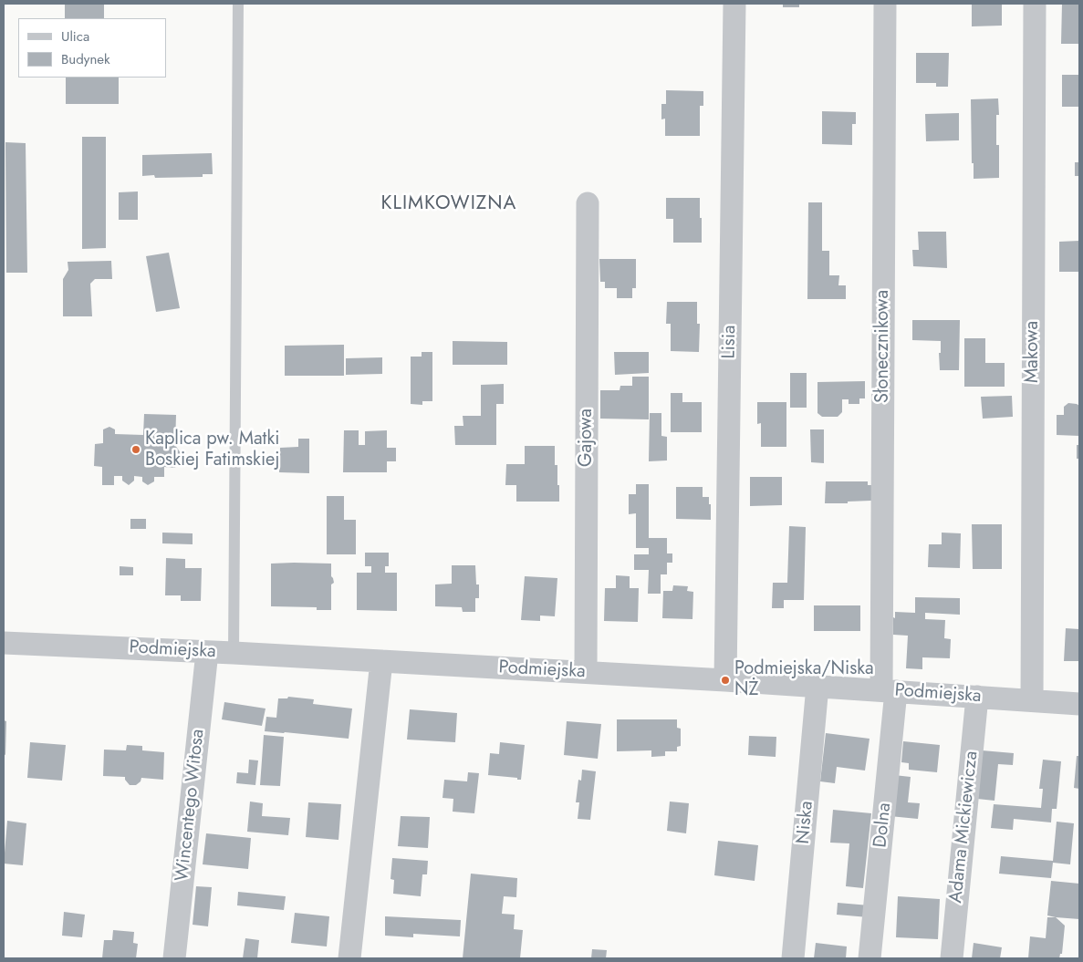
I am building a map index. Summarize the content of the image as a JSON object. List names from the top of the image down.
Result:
{
  "streets": {
    "street": [
      "Lisia",
      "Słonecznikowa",
      "Makowa",
      "Gajowa",
      "Podmiejska",
      "Wincentego Witosa",
      "Niska",
      "Dolna",
      "Adama Mickiewicza"
    ]
  },
  "crossings": [
    ["Lisia", "Podmiejska"],
    ["Słonecznikowa", "Podmiejska"],
    ["Słonecznikowa", "Dolna"],
    ["Makowa", "Podmiejska"],
    ["Gajowa", "Podmiejska"],
    ["Podmiejska", "Wincentego Witosa"],
    ["Podmiejska", "Niska"],
    ["Podmiejska", "Dolna"],
    ["Podmiejska", "Adama Mickiewicza"]
  ],
  "districts": ["KLIMKOWIZNA"],
  "places": ["Kaplica pw. Matki Boskiej Fatimskiej", "Podmiejska/Niska NŻ"],
  "legend": ["Ulica", "Budynek"]
}
